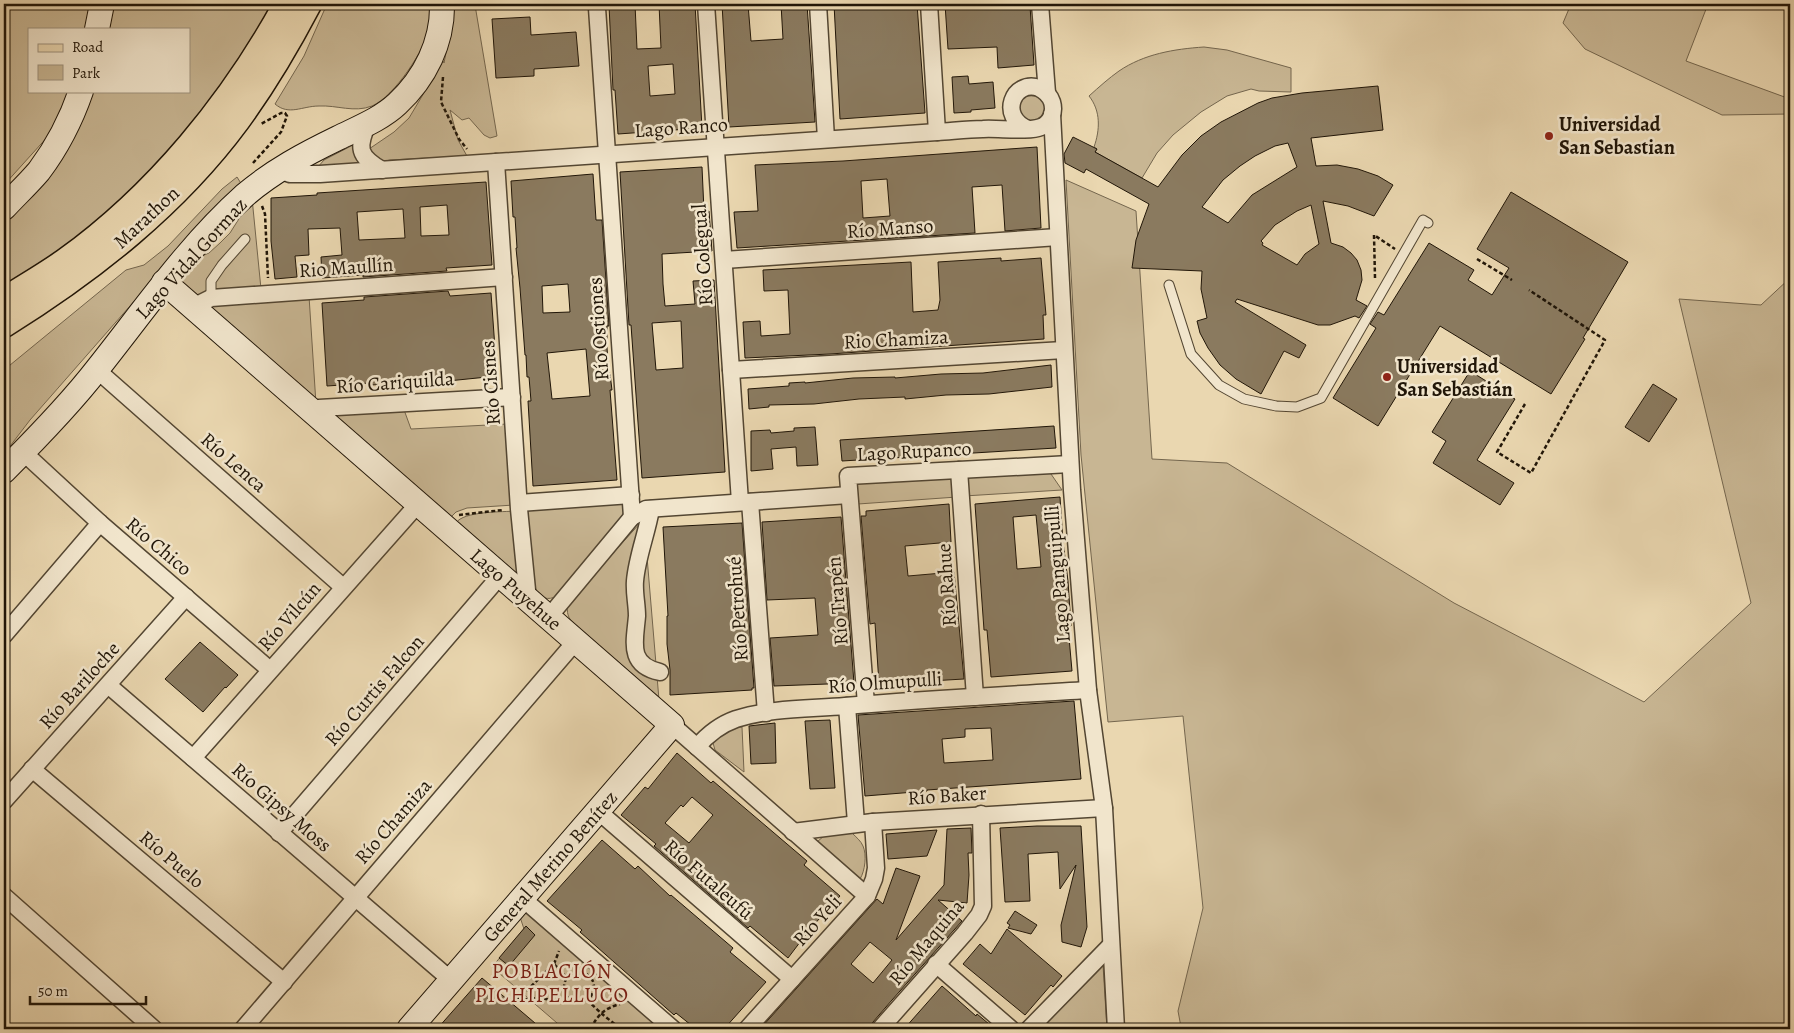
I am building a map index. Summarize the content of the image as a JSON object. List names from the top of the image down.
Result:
{
  "streets": {
    "main road": ["Marathon"],
    "street": [
      "Lago Ranco",
      "Río Manso",
      "Río Colegual",
      "Lago Vidal Gormaz",
      "Rio Maullín",
      "Río Ostiones",
      "Rio Chamiza",
      "Río Cariquilda",
      "Río Cisnes",
      "Lago Rupanco",
      "Río Lenca",
      "Río Chico",
      "Lago Panguipulli",
      "Río Rahue",
      "Lago Puyehue",
      "Río Trapén",
      "Río Petrohué",
      "Río Vilcún",
      "Río Olmupulli",
      "Río Bariloche",
      "Río Curtis Falcon",
      "Río Baker",
      "Río Gipsy Moss",
      "Río Chamiza",
      "Río Puelo",
      "General Merino Benítez",
      "Río Futaleufú",
      "Río Yeli",
      "Río Maquina"
    ]
  },
  "crossings": [
    ["Lago Ranco", "Río Colegual"],
    ["Lago Ranco", "Lago Vidal Gormaz"],
    ["Lago Ranco", "Río Ostiones"],
    ["Lago Ranco", "Río Cisnes"],
    ["Lago Ranco", "Lago Panguipulli"],
    ["Río Manso", "Río Colegual"],
    ["Río Manso", "Lago Panguipulli"],
    ["Río Colegual", "Rio Chamiza"],
    ["Río Colegual", "Lago Rupanco"],
    ["Río Colegual", "Río Petrohué"],
    ["Lago Vidal Gormaz", "Río Lenca"],
    ["Lago Vidal Gormaz", "Río Chico"],
    ["Lago Vidal Gormaz", "Lago Puyehue"],
    ["Rio Maullín", "Río Cisnes"],
    ["Rio Maullín", "Lago Puyehue"],
    ["Río Ostiones", "Lago Rupanco"],
    ["Rio Chamiza", "Lago Panguipulli"],
    ["Río Cariquilda", "Río Cisnes"],
    ["Río Cariquilda", "Lago Puyehue"],
    ["Río Cisnes", "Lago Puyehue"],
    ["Lago Rupanco", "Lago Panguipulli"],
    ["Lago Rupanco", "Río Rahue"],
    ["Lago Rupanco", "Río Trapén"],
    ["Lago Rupanco", "Río Petrohué"],
    ["Río Lenca", "Río Vilcún"],
    ["Río Chico", "Río Vilcún"],
    ["Río Chico", "Río Bariloche"],
    ["Lago Panguipulli", "Río Olmupulli"],
    ["Lago Panguipulli", "Río Baker"],
    ["Río Rahue", "Río Olmupulli"],
    ["Lago Puyehue", "Río Vilcún"],
    ["Lago Puyehue", "Río Olmupulli"],
    ["Lago Puyehue", "Río Curtis Falcon"],
    ["Lago Puyehue", "Río Baker"],
    ["Lago Puyehue", "Río Chamiza"],
    ["Lago Puyehue", "General Merino Benítez"],
    ["Lago Puyehue", "Río Yeli"],
    ["Río Trapén", "Río Olmupulli"],
    ["Río Petrohué", "Río Olmupulli"],
    ["Río Vilcún", "Río Gipsy Moss"],
    ["Río Bariloche", "Río Gipsy Moss"],
    ["Río Bariloche", "Río Puelo"],
    ["Río Curtis Falcon", "Río Gipsy Moss"],
    ["Río Baker", "Río Yeli"],
    ["Río Baker", "Río Maquina"],
    ["Río Gipsy Moss", "Río Chamiza"],
    ["Río Gipsy Moss", "General Merino Benítez"],
    ["Río Chamiza", "Río Puelo"],
    ["General Merino Benítez", "Río Futaleufú"],
    ["Río Futaleufú", "Río Yeli"]
  ],
  "districts": ["POBLACIÓN PICHIPELLUCO"],
  "places": ["Universidad San Sebastian", "Universidad San Sebastián"],
  "legend": ["Road", "Park"],
  "scale_bar": "50 m"
}
